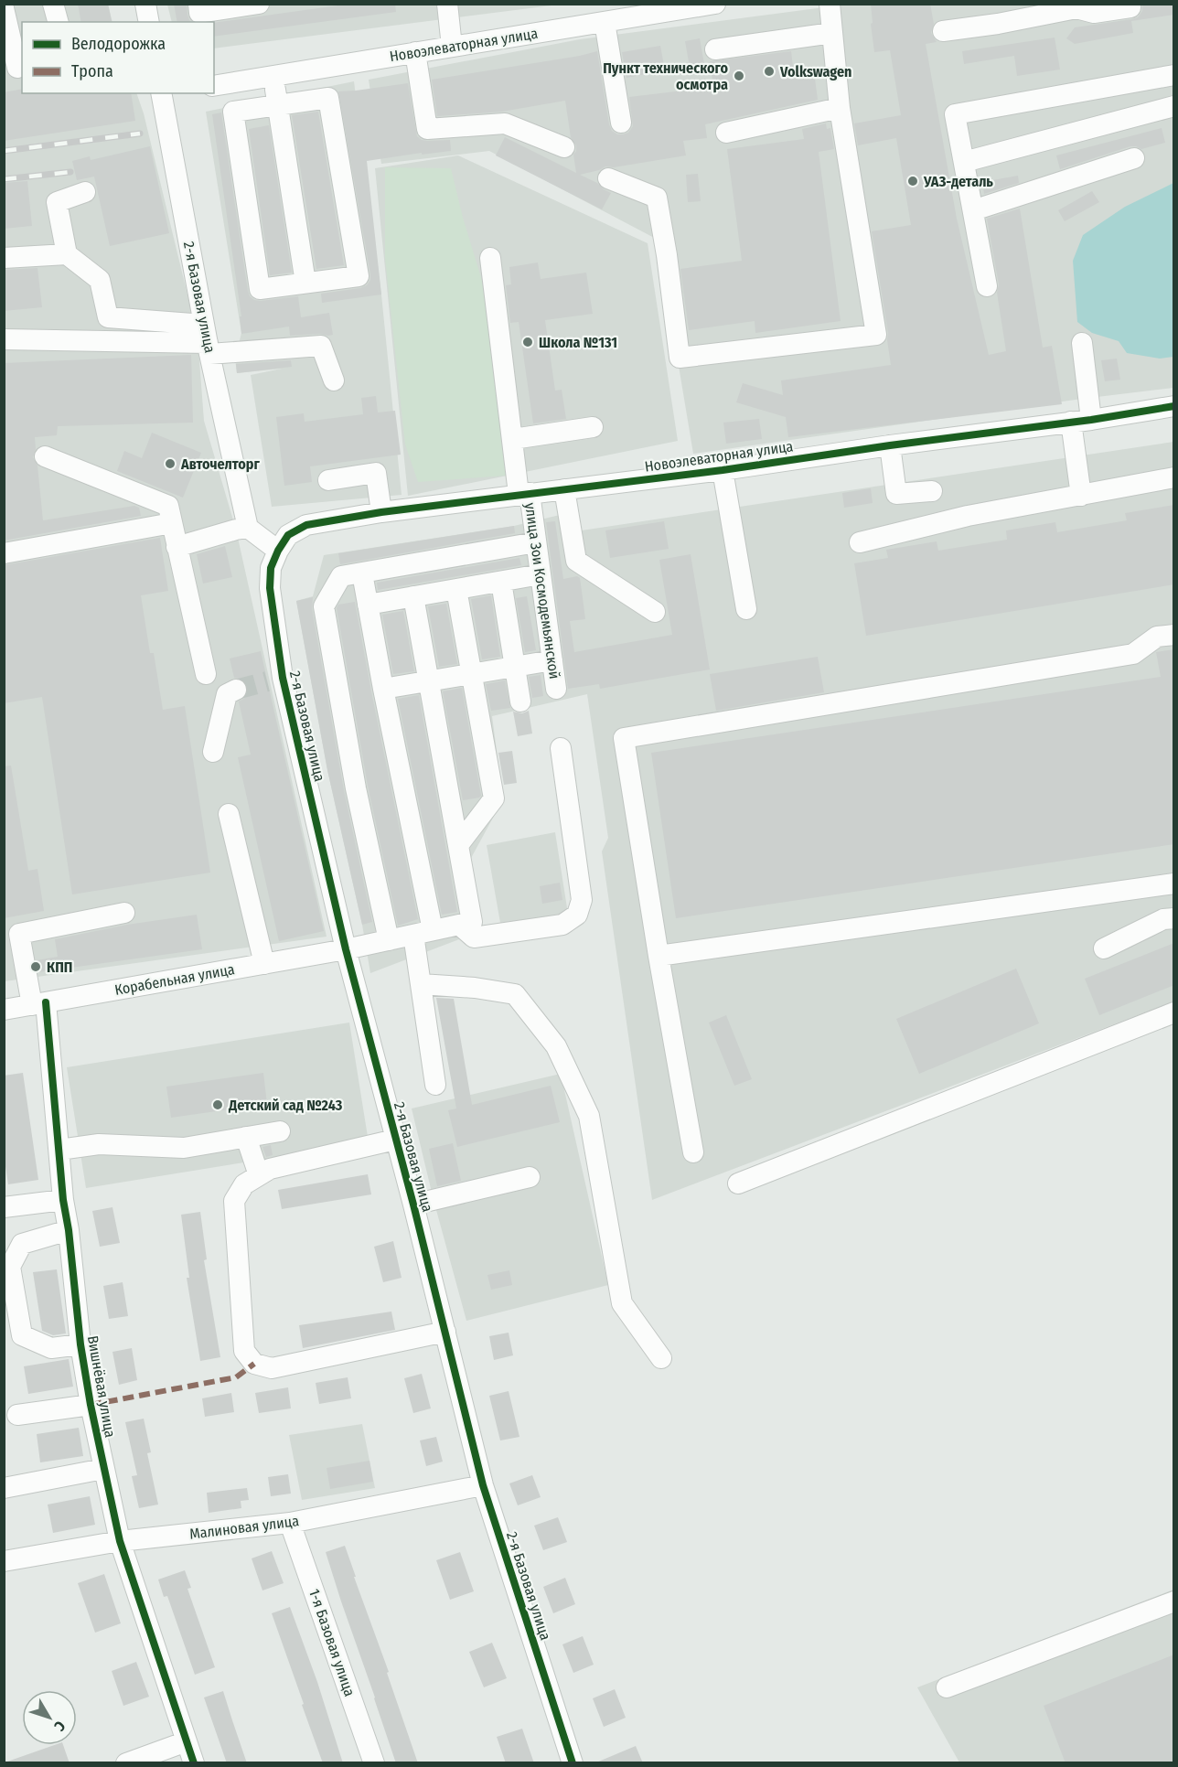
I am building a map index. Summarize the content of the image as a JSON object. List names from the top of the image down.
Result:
{
  "streets": {
    "street": [
      "Новоэлеваторная улица",
      "2-я Базовая улица",
      "улица Зои Космодемьянской",
      "Корабельная улица",
      "Вишнёвая улица",
      "Малиновая улица",
      "1-я Базовая улица"
    ]
  },
  "crossings": [
    ["Новоэлеваторная улица", "2-я Базовая улица"],
    ["Новоэлеваторная улица", "улица Зои Космодемьянской"],
    ["2-я Базовая улица", "Корабельная улица"],
    ["2-я Базовая улица", "Малиновая улица"],
    ["Корабельная улица", "Вишнёвая улица"],
    ["Вишнёвая улица", "Малиновая улица"],
    ["Малиновая улица", "1-я Базовая улица"]
  ],
  "places": [
    "Volkswagen",
    "Пункт технического осмотра",
    "УАЗ-деталь",
    "Школа №131",
    "Авточелторг",
    "КПП",
    "Детский сад №243"
  ],
  "legend": ["Велодорожка", "Тропа"],
  "north": "bottom right"
}
